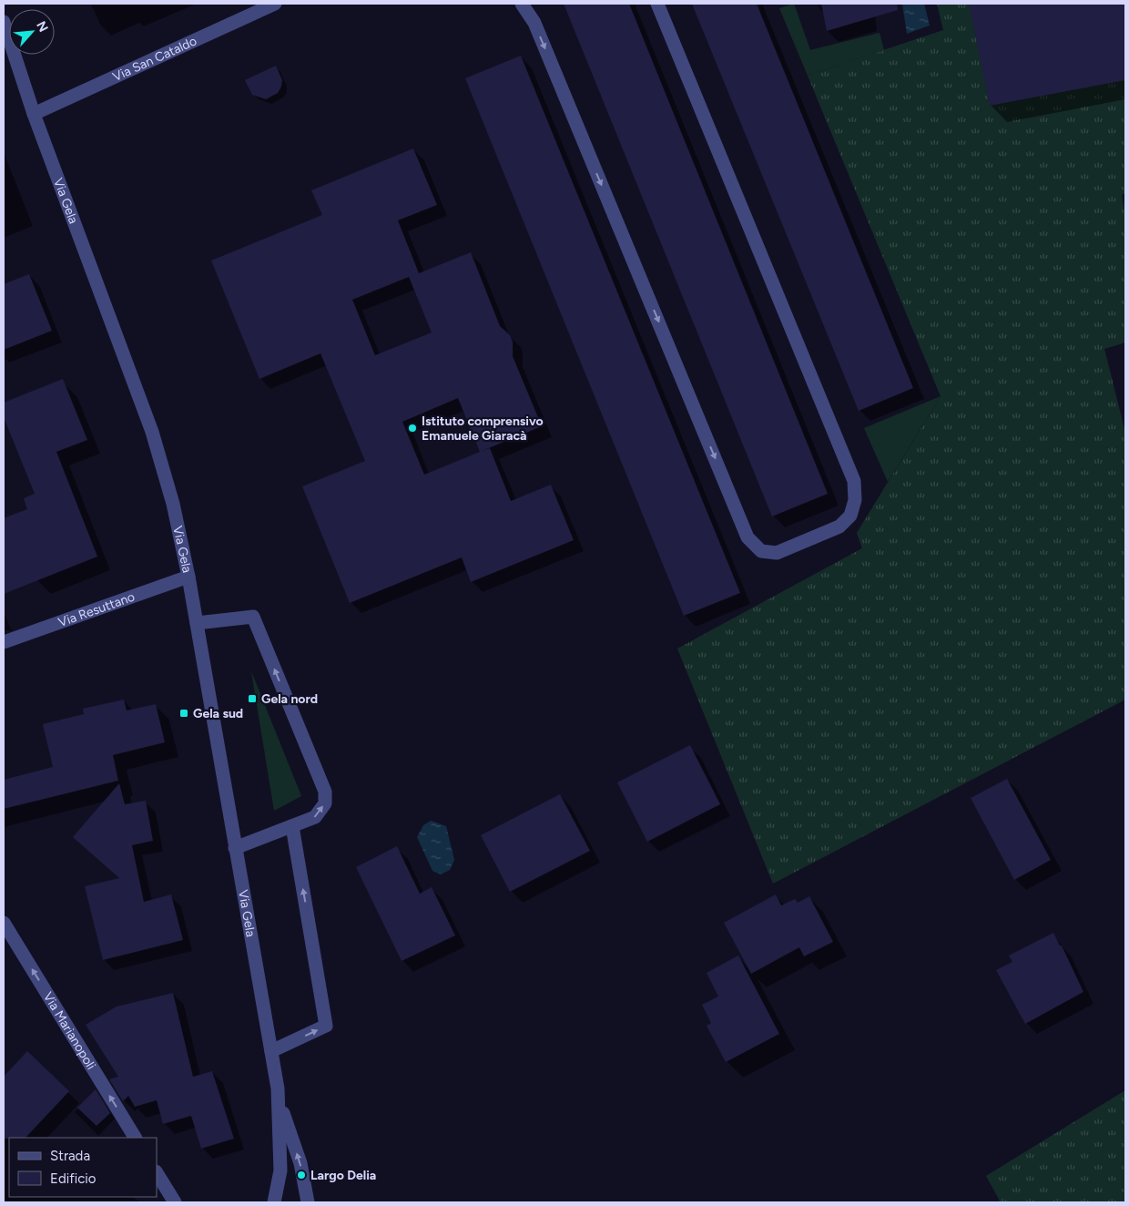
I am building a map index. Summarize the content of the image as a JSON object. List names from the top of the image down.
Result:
{
  "streets": {
    "street": [
      "Via San Cataldo",
      "Via Gela",
      "Via Resuttano",
      "Via Marianopoli"
    ]
  },
  "crossings": [
    ["Via San Cataldo", "Via Gela"],
    ["Via Gela", "Via Resuttano"]
  ],
  "one_way": ["Via Marianopoli"],
  "places": {
    "other": ["Istituto comprensivo Emanuele Giaracà", "Largo Delia"],
    "transit": ["Gela nord", "Gela sud"]
  },
  "legend": ["Strada", "Edificio"],
  "north": "top right"
}
